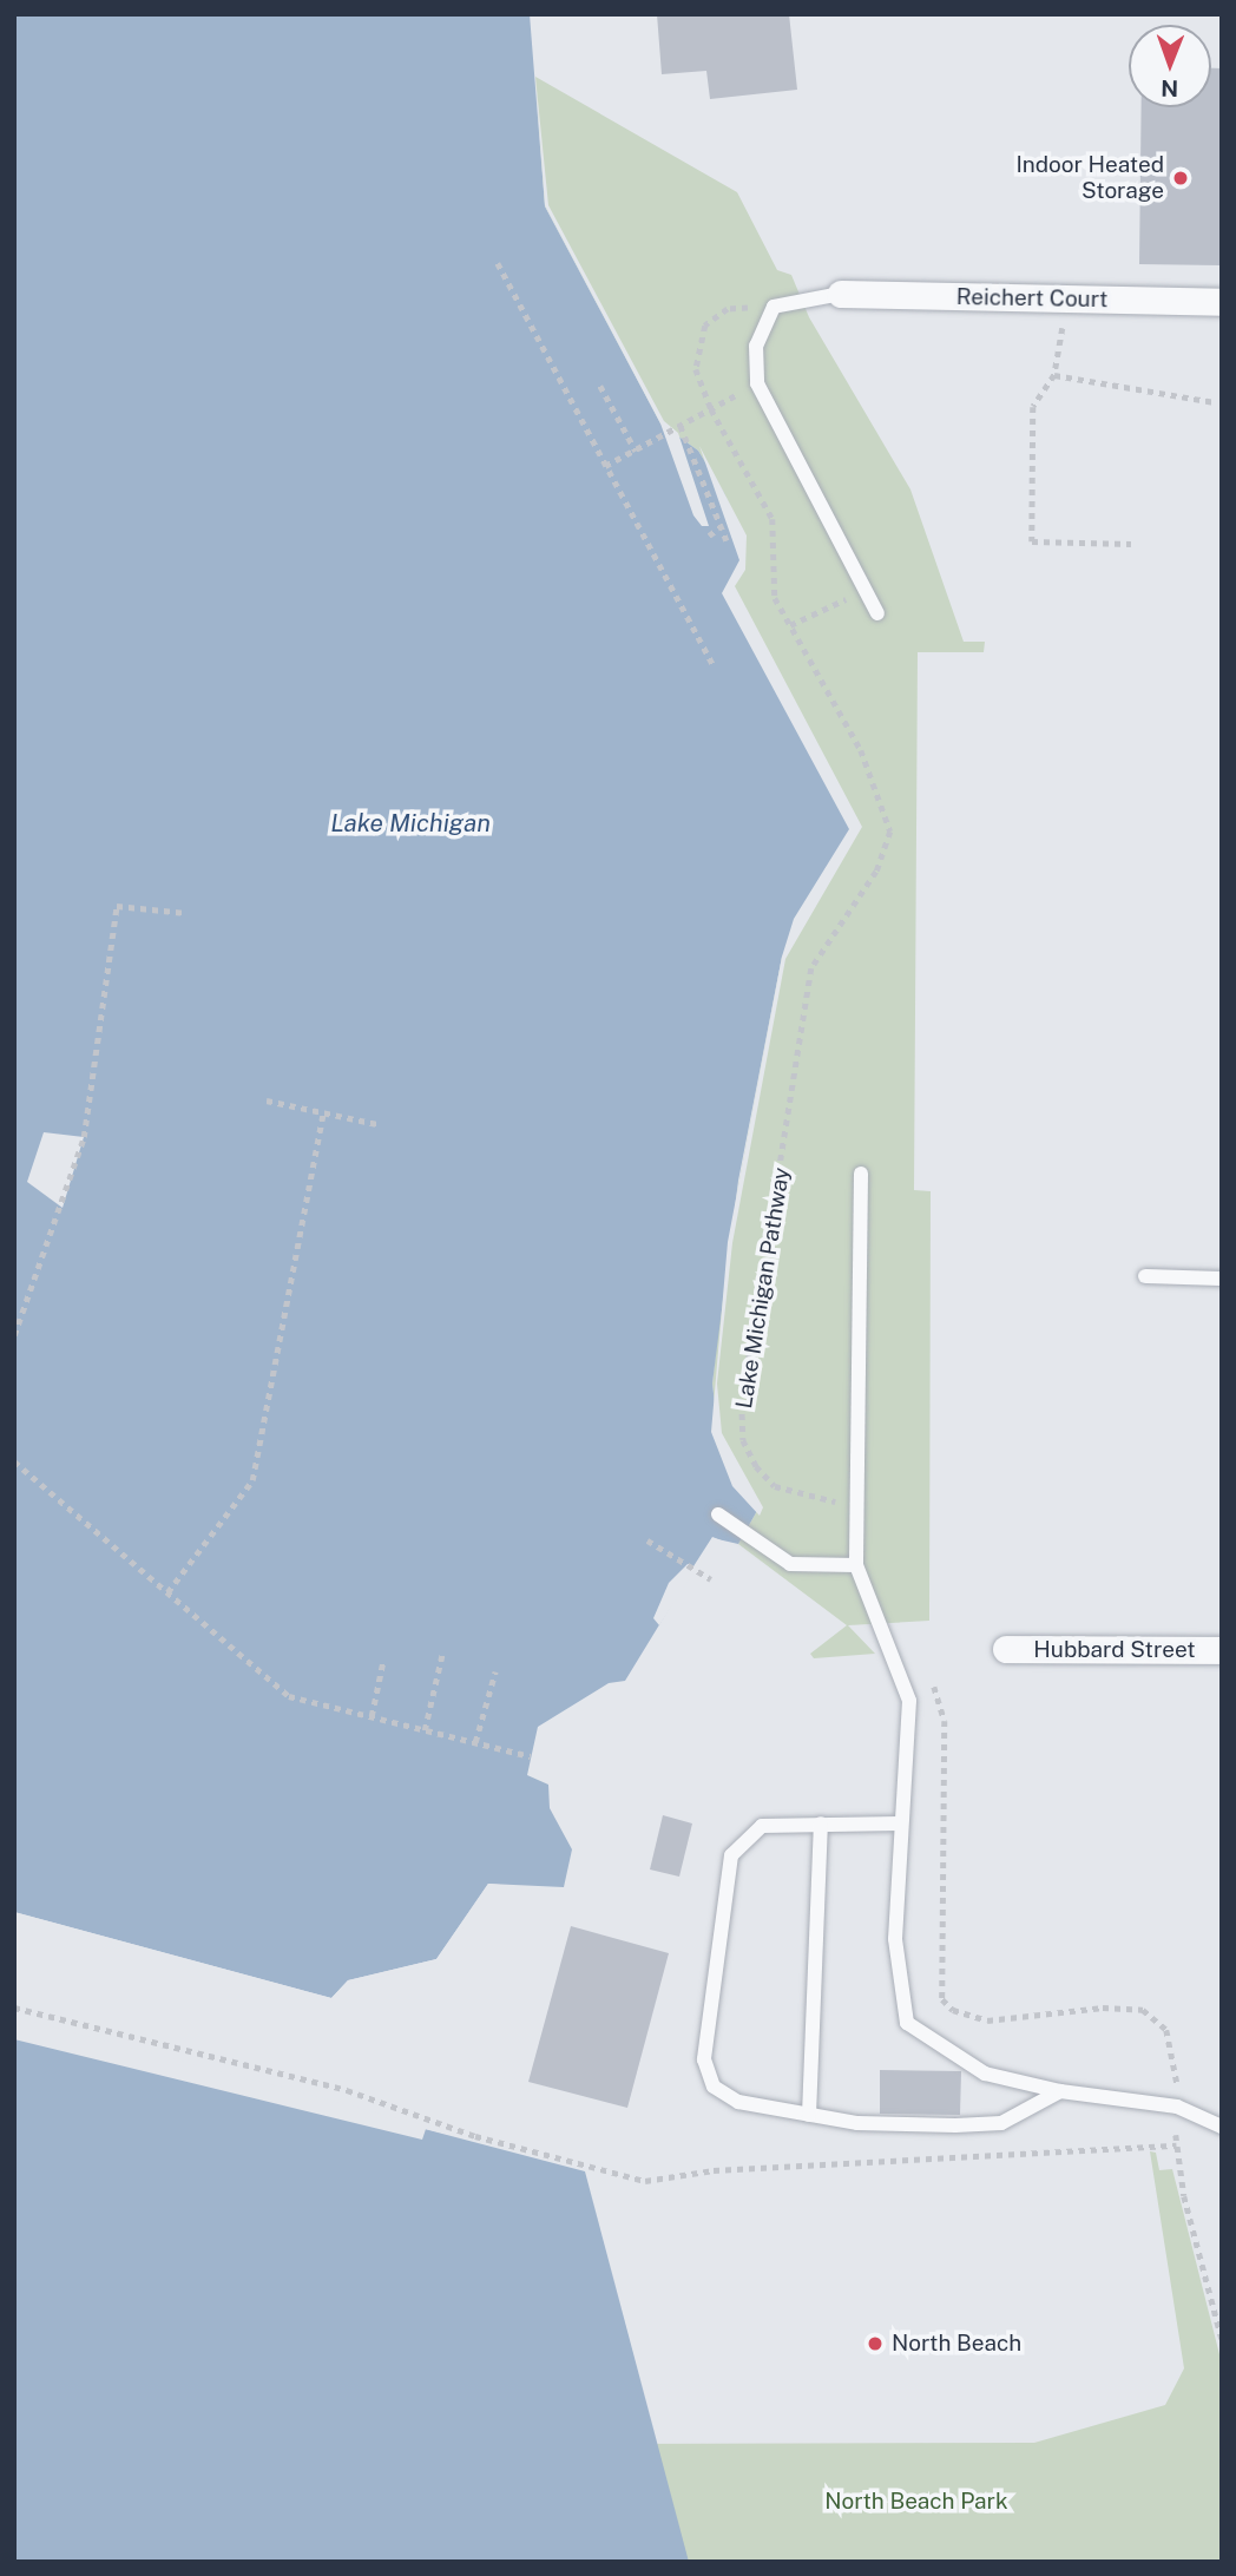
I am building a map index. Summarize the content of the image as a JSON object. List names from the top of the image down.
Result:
{
  "streets": {
    "street": ["Reichert Court", "Hubbard Street"],
    "path": ["Lake Michigan Pathway"]
  },
  "water": ["Lake Michigan"],
  "parks": ["North Beach Park"],
  "places": ["Indoor Heated Storage", "North Beach"],
  "north": "bottom"
}
